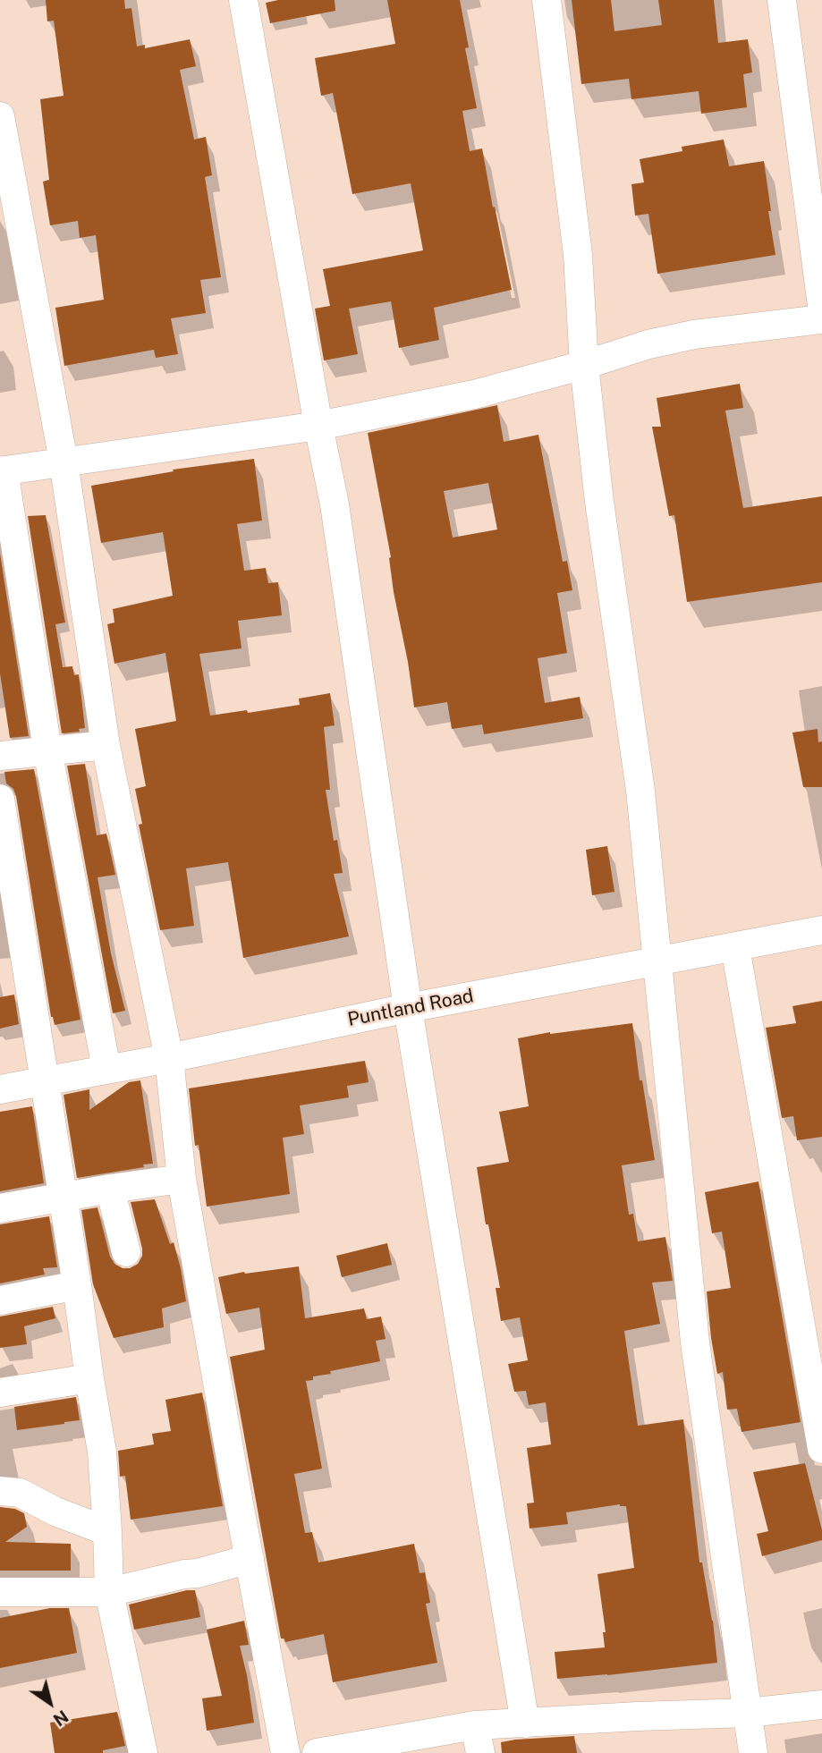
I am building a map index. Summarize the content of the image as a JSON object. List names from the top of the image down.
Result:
{
  "streets": {
    "street": ["Puntland Road"]
  },
  "north": "bottom right"
}
